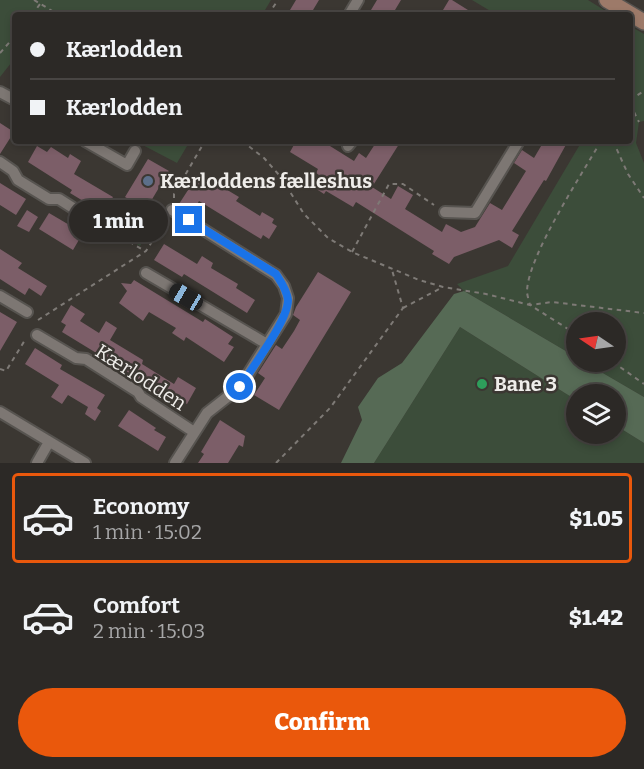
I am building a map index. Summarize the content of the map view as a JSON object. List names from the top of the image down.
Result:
{
  "streets": {
    "street": ["Kærlodden"]
  },
  "places": ["Kærloddens fælleshus", "Bane 3"],
  "north": "left",
  "page": {
    "banner": ["Kærlodden", "Kærlodden"],
    "bubble": "1 min",
    "list": [
      {
        "name": "Economy",
        "note": "1 min · 15:02",
        "value": "$1.05"
      },
      {
        "name": "Comfort",
        "note": "2 min · 15:03",
        "value": "$1.42"
      }
    ],
    "buttons": "Confirm"
  }
}
